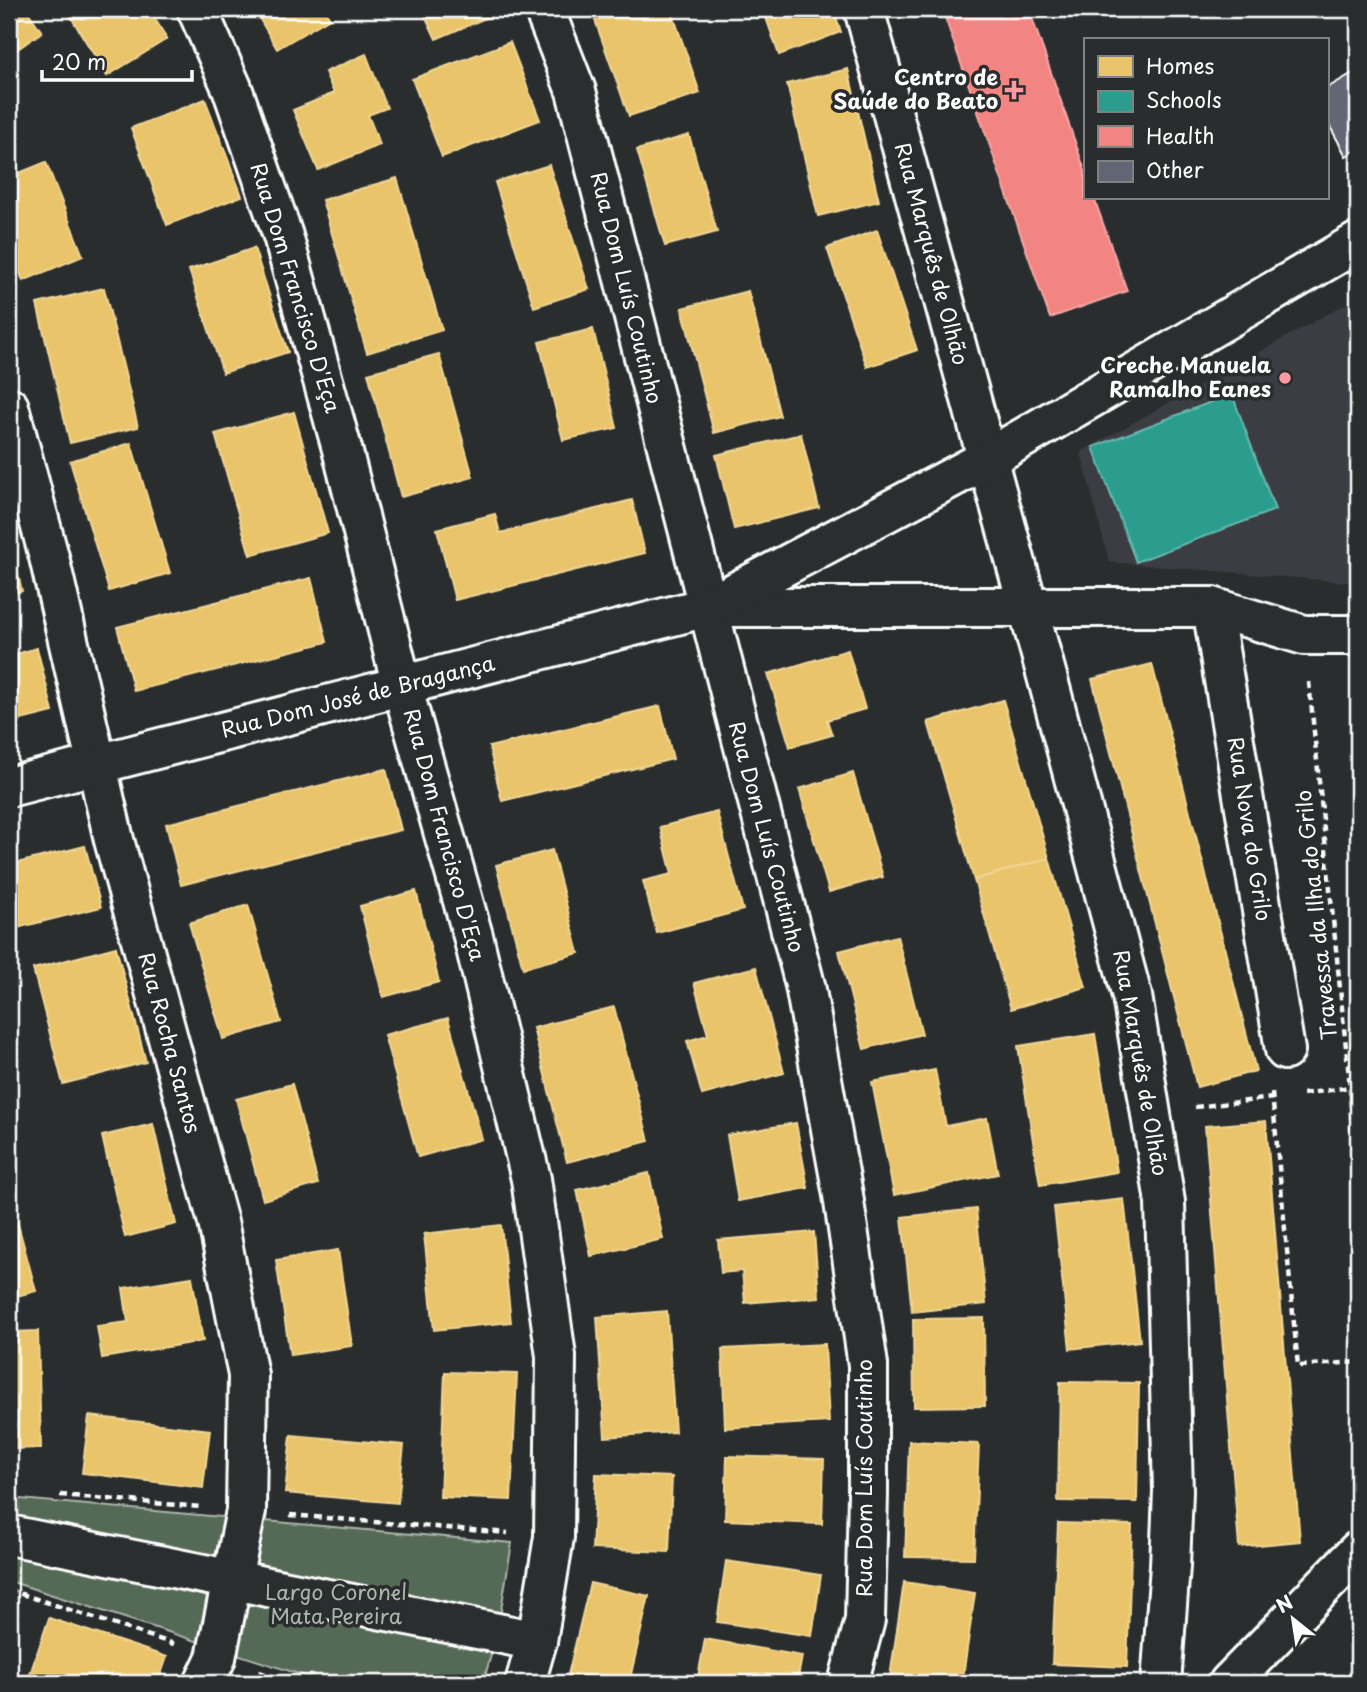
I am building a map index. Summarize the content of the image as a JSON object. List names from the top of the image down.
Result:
{
  "streets": {
    "street": [
      "Rua Marquês de Olhão",
      "Rua Dom Francisco D'Eça",
      "Rua Dom Luís Coutinho",
      "Rua Dom José de Bragança",
      "Rua Nova do Grilo",
      "Rua Rocha Santos"
    ],
    "path": ["Travessa da Ilha do Grilo"]
  },
  "crossings": [
    ["Rua Dom Francisco D'Eça", "Rua Dom José de Bragança"],
    ["Rua Dom Luís Coutinho", "Rua Dom José de Bragança"],
    ["Rua Dom José de Bragança", "Rua Rocha Santos"]
  ],
  "parks": ["Largo Coronel Mata Pereira"],
  "places": {
    "health": ["Centro de Saúde do Beato"],
    "other": ["Creche Manuela Ramalho Eanes"]
  },
  "legend": [
    "Homes",
    "Schools",
    "Health",
    "Other"
  ],
  "scale_bar": "20 m",
  "north": "top left"
}
